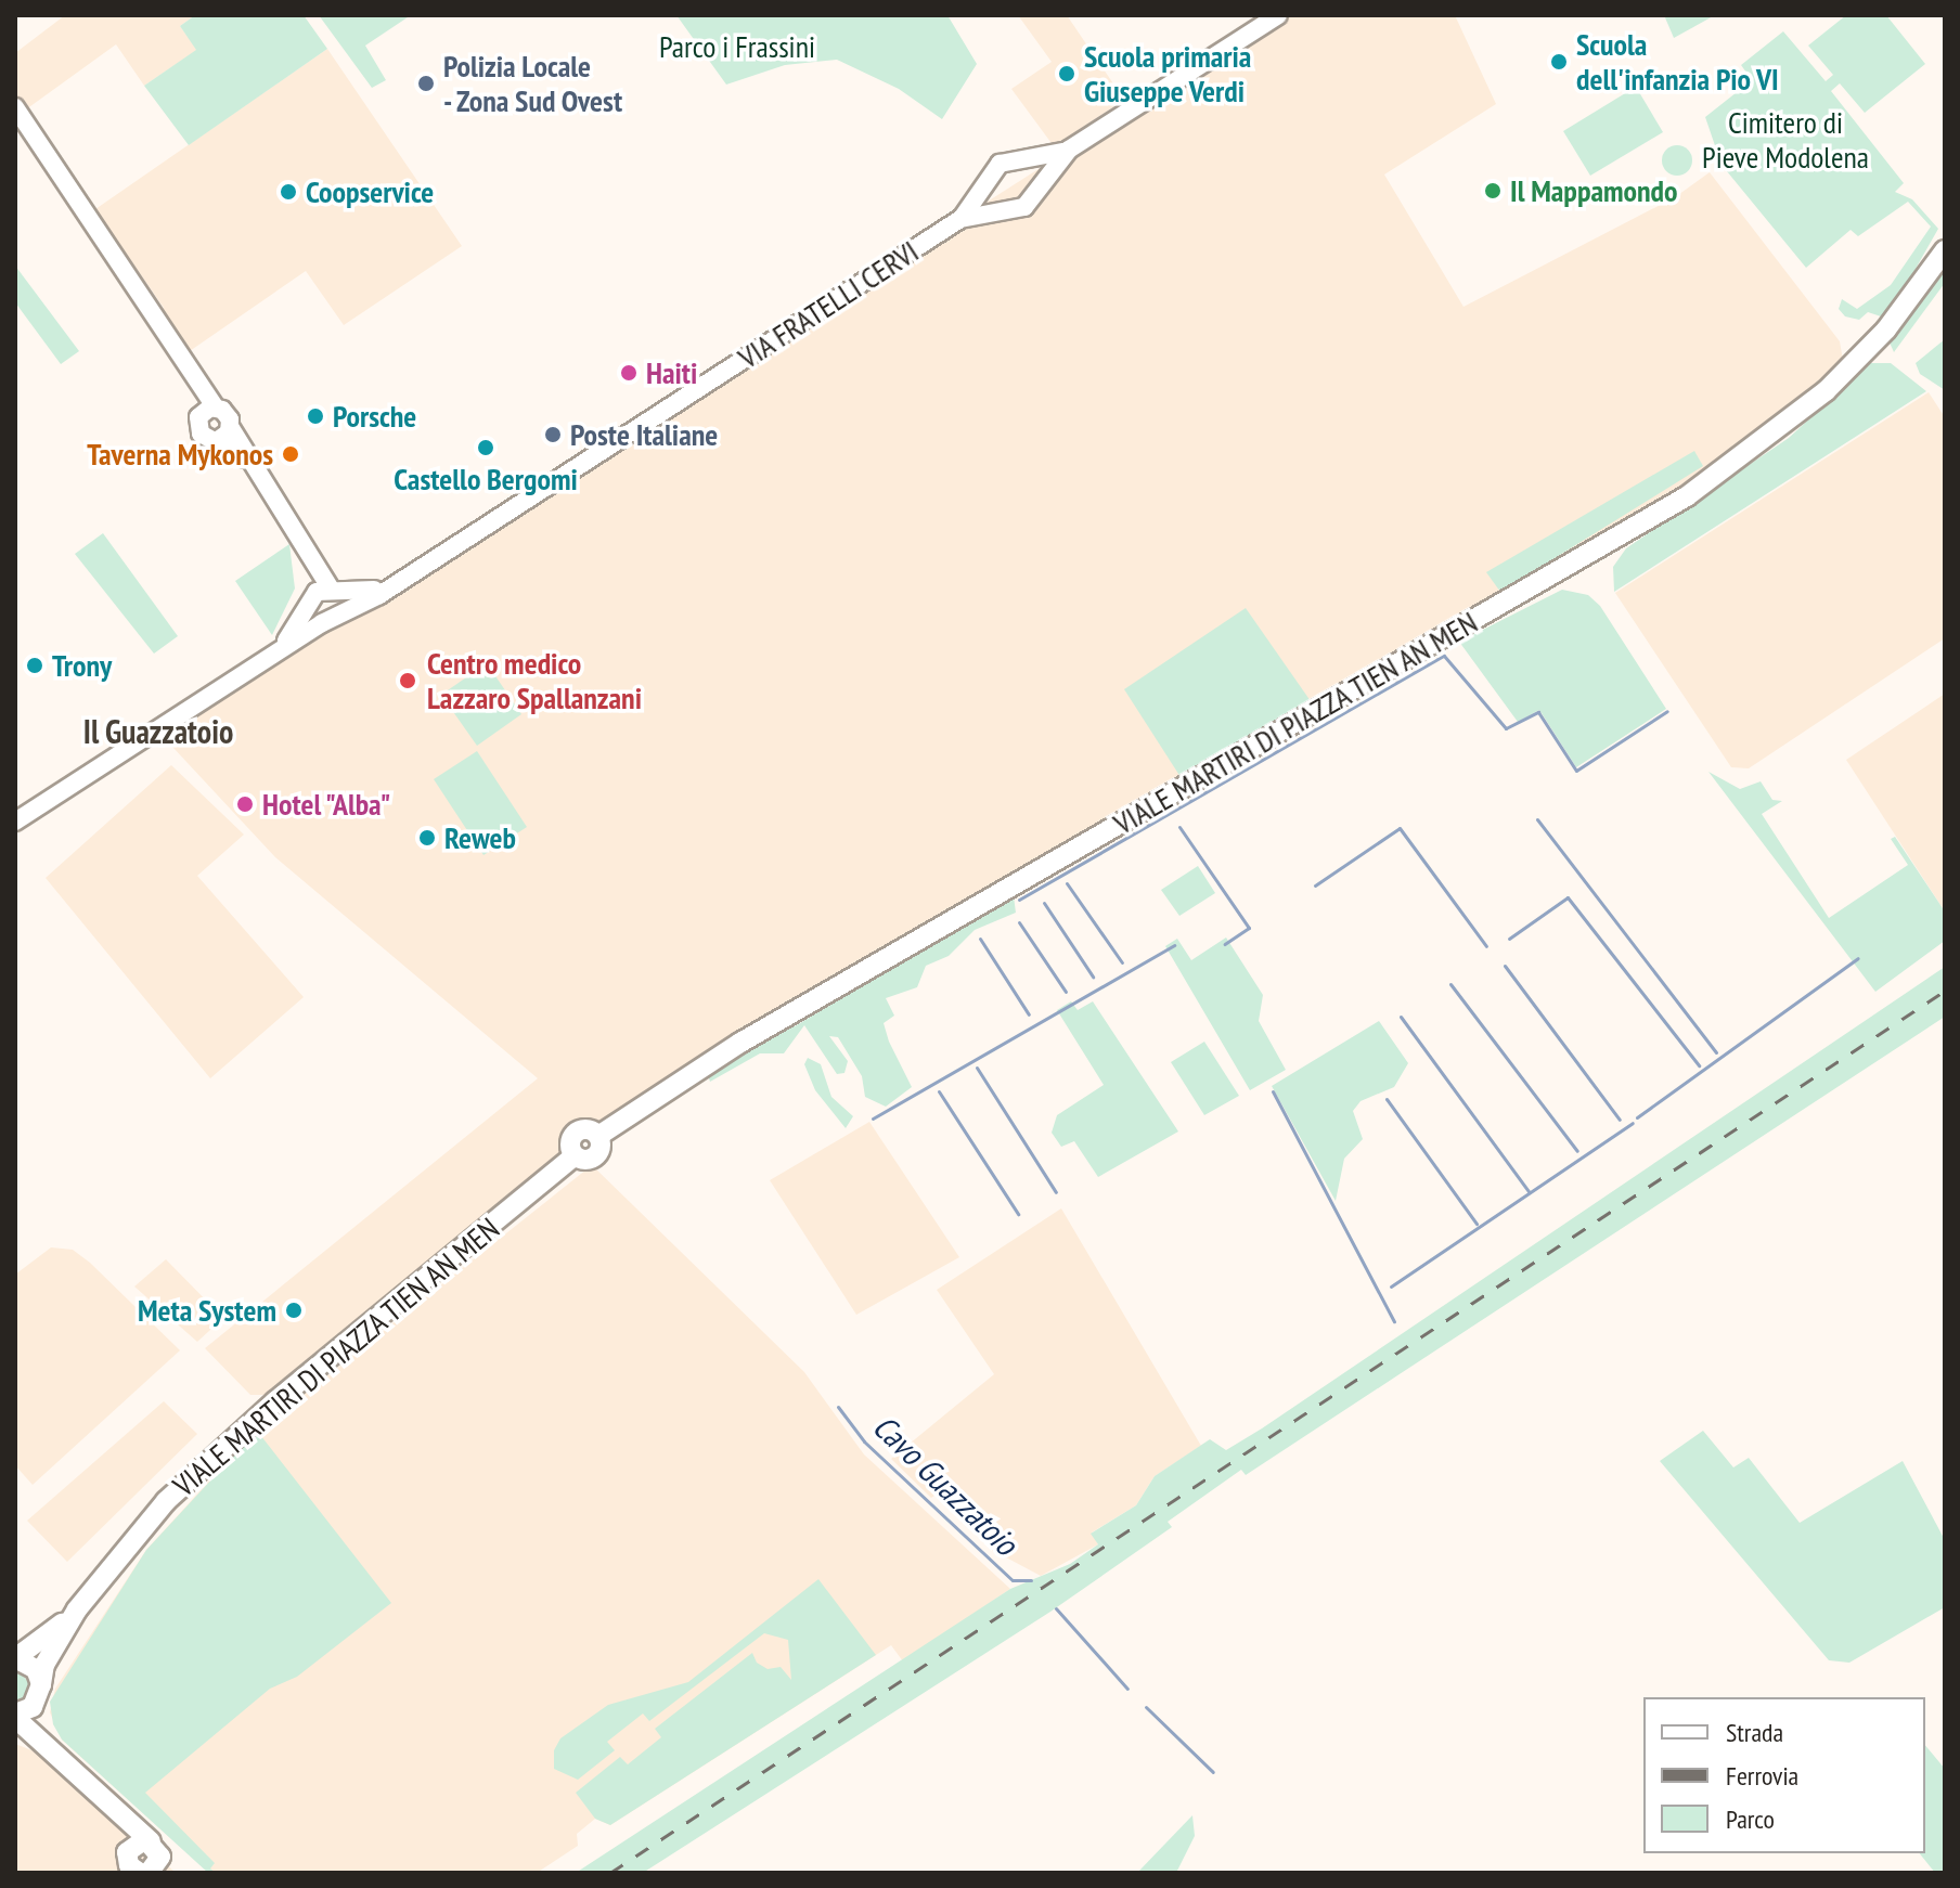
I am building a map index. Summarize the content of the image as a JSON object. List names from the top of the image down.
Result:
{
  "streets": {
    "main road": ["VIA FRATELLI CERVI", "VIALE MARTIRI DI PIAZZA TIEN AN MEN"]
  },
  "districts": ["Il Guazzatoio"],
  "water": ["Cavo Guazzatoio"],
  "parks": ["Parco i Frassini", "Cimitero di Pieve Modolena"],
  "places": [
    "Scuola dell'infanzia Pio VI",
    "Scuola primaria Giuseppe Verdi",
    "Polizia Locale - Zona Sud Ovest",
    "Il Mappamondo",
    "Coopservice",
    "Haiti",
    "Porsche",
    "Poste Italiane",
    "Castello Bergomi",
    "Taverna Mykonos",
    "Trony",
    "Centro medico Lazzaro Spallanzani",
    "Hotel \"Alba\"",
    "Reweb",
    "Meta System"
  ],
  "legend": ["Strada", "Ferrovia", "Parco"]
}
